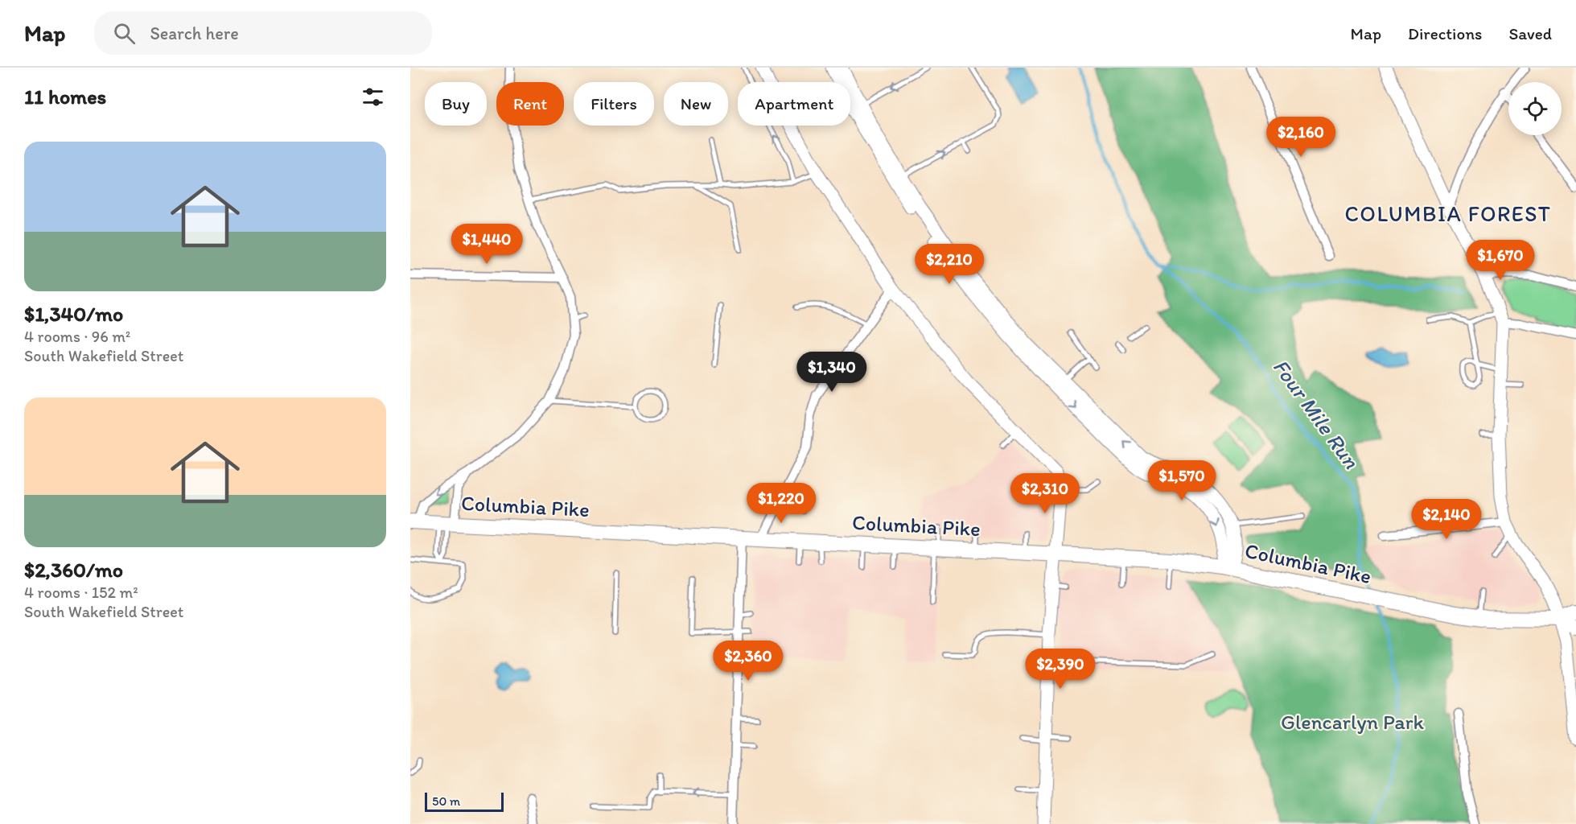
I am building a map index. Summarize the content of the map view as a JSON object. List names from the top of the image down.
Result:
{
  "streets": {
    "main road": ["Columbia Pike"]
  },
  "districts": ["COLUMBIA FOREST"],
  "water": ["Four Mile Run"],
  "parks": ["Glencarlyn Park"],
  "scale_bar": "50 m",
  "page": {
    "header": "Map",
    "search": "Search here",
    "nav": ["Map", "Directions", "Saved"],
    "heading": "11 homes",
    "chip": [
      "Buy",
      "Rent",
      "Filters",
      "New",
      "Apartment"
    ],
    "price": [
      "$2,160",
      "$1,440",
      "$1,670",
      "$2,210",
      "$1,340",
      "$1,570",
      "$2,310",
      "$1,220",
      "$2,140",
      "$2,360",
      "$2,390"
    ],
    "list": [
      {
        "name": "$1,340/mo",
        "note": "4 rooms · 96 m² · South Wakefield Street"
      },
      {
        "name": "$2,360/mo",
        "note": "4 rooms · 152 m² · South Wakefield Street"
      }
    ],
    "scale": "50 m"
  }
}
